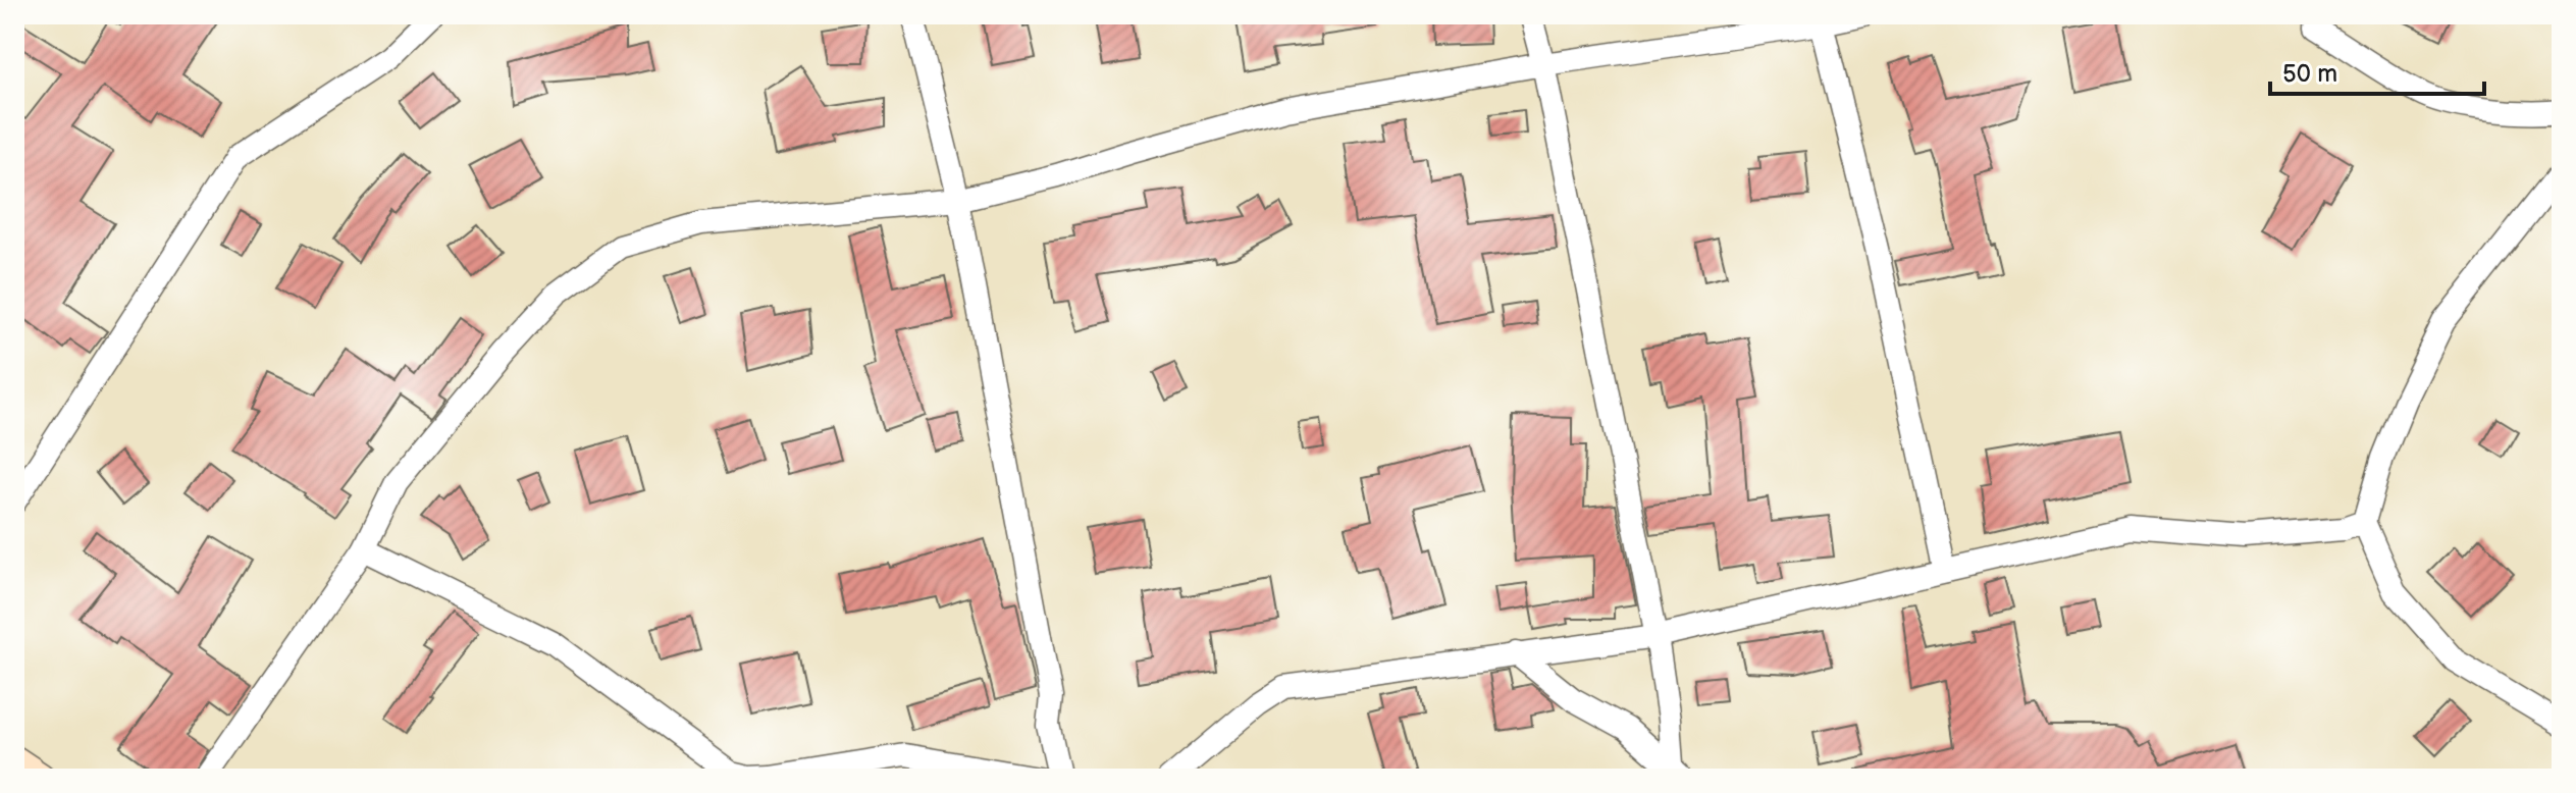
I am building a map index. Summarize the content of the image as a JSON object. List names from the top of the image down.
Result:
{
  "scale_bar": "50 m"
}
